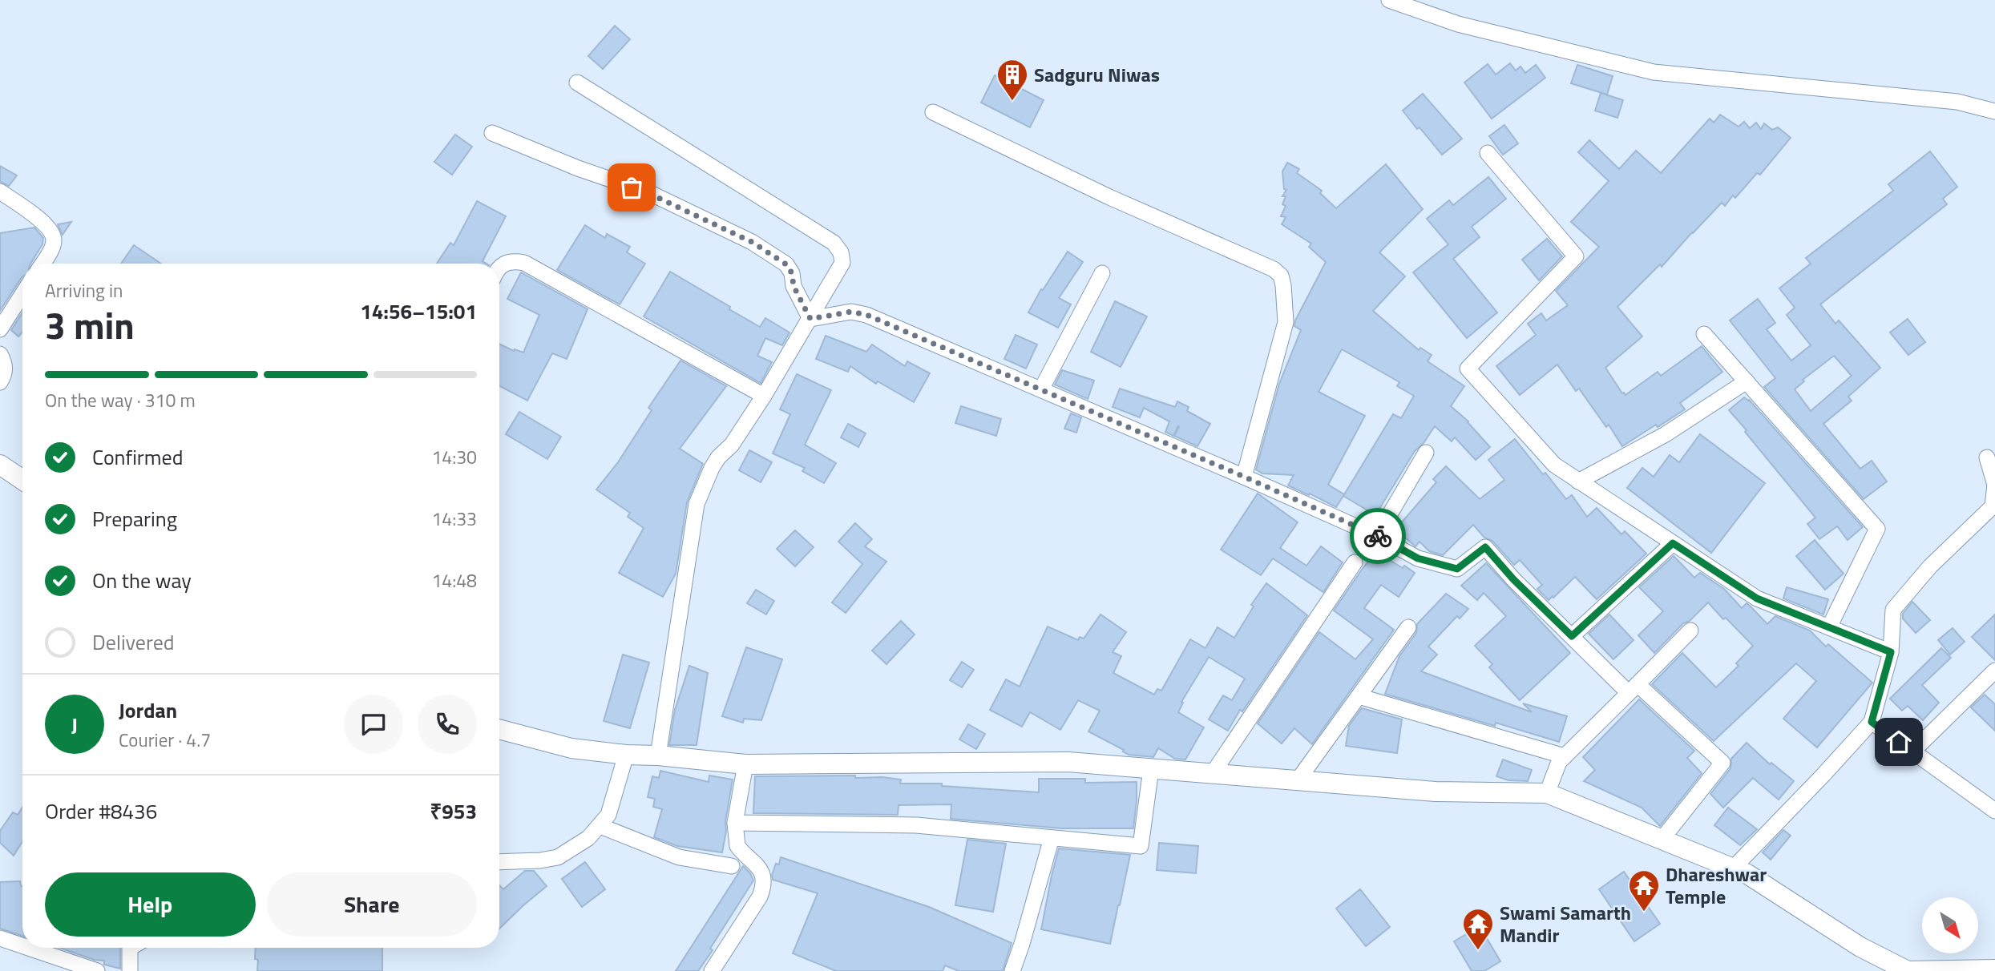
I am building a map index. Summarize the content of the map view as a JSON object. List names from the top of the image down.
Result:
{
  "places": {
    "building": ["Sadguru Niwas"],
    "temple": ["Dhareshwar Temple", "Swami Samarth Mandir"]
  },
  "north": "bottom right",
  "page": {
    "heading": ["3 min", "Arriving in", "14:56–15:01"],
    "panel": [
      "Jordan",
      "Courier · 4.7",
      "Order #8436",
      "₹953"
    ],
    "bar": "On the way · 310 m",
    "list": [
      ["Confirmed", "14:30"],
      ["Preparing", "14:33"],
      ["On the way", "14:48"],
      "Delivered"
    ],
    "round": "J",
    "buttons": ["Help", "Share"]
  }
}
